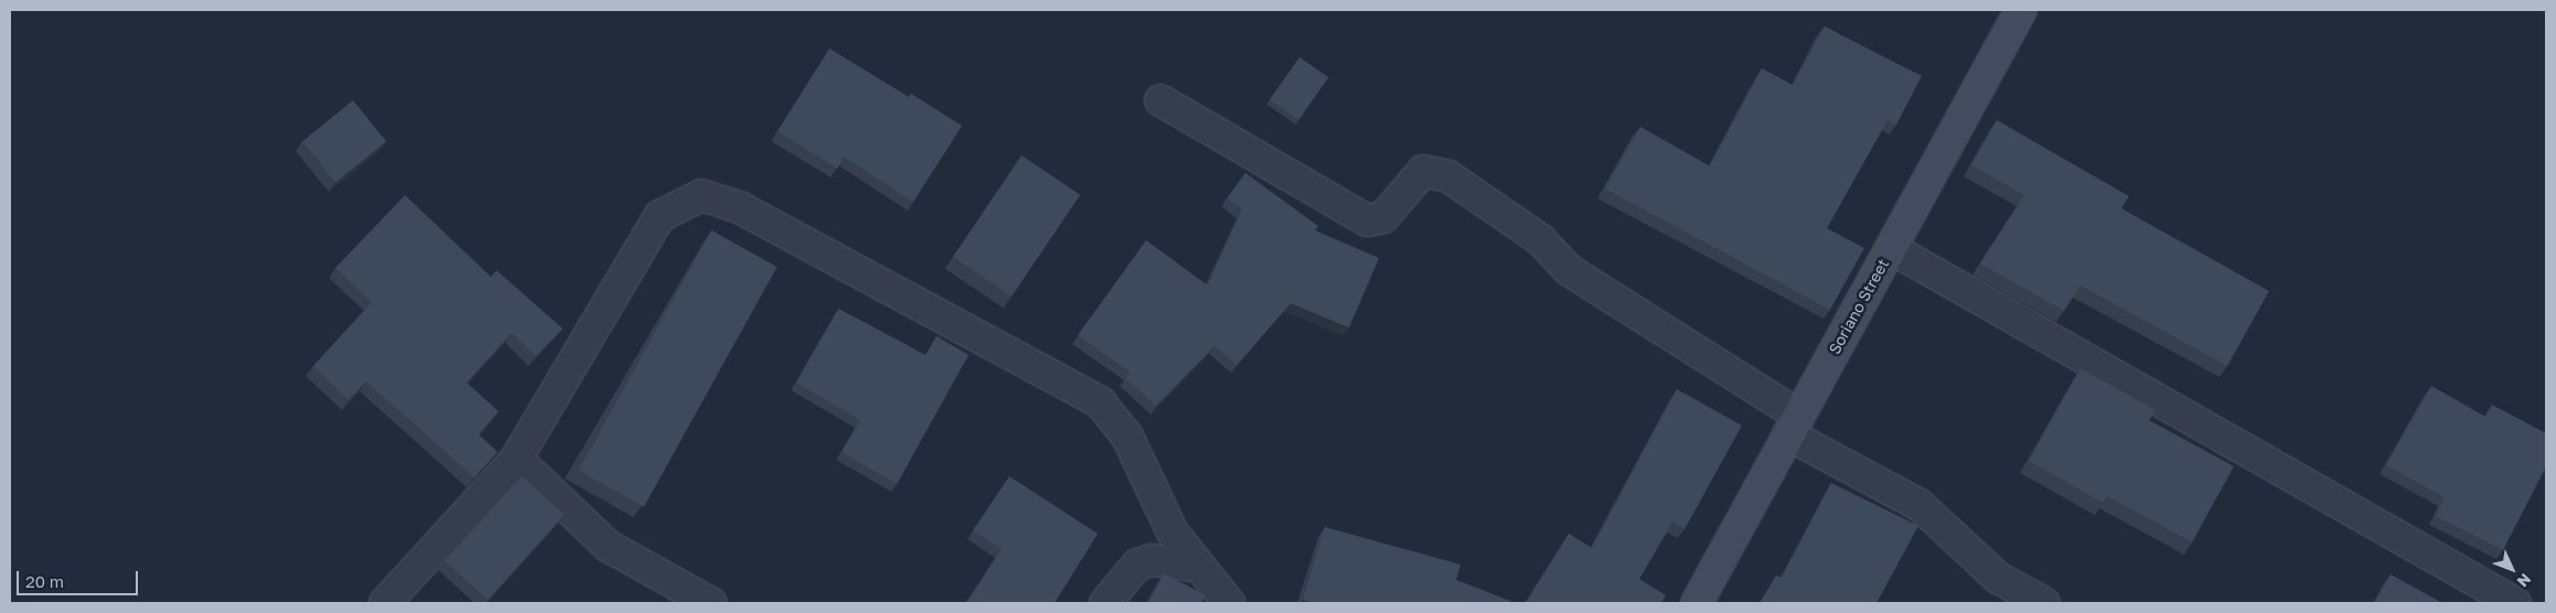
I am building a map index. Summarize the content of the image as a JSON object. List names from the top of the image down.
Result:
{
  "streets": {
    "main road": ["Soriano Street"]
  },
  "scale_bar": "20 m",
  "north": "bottom right"
}
